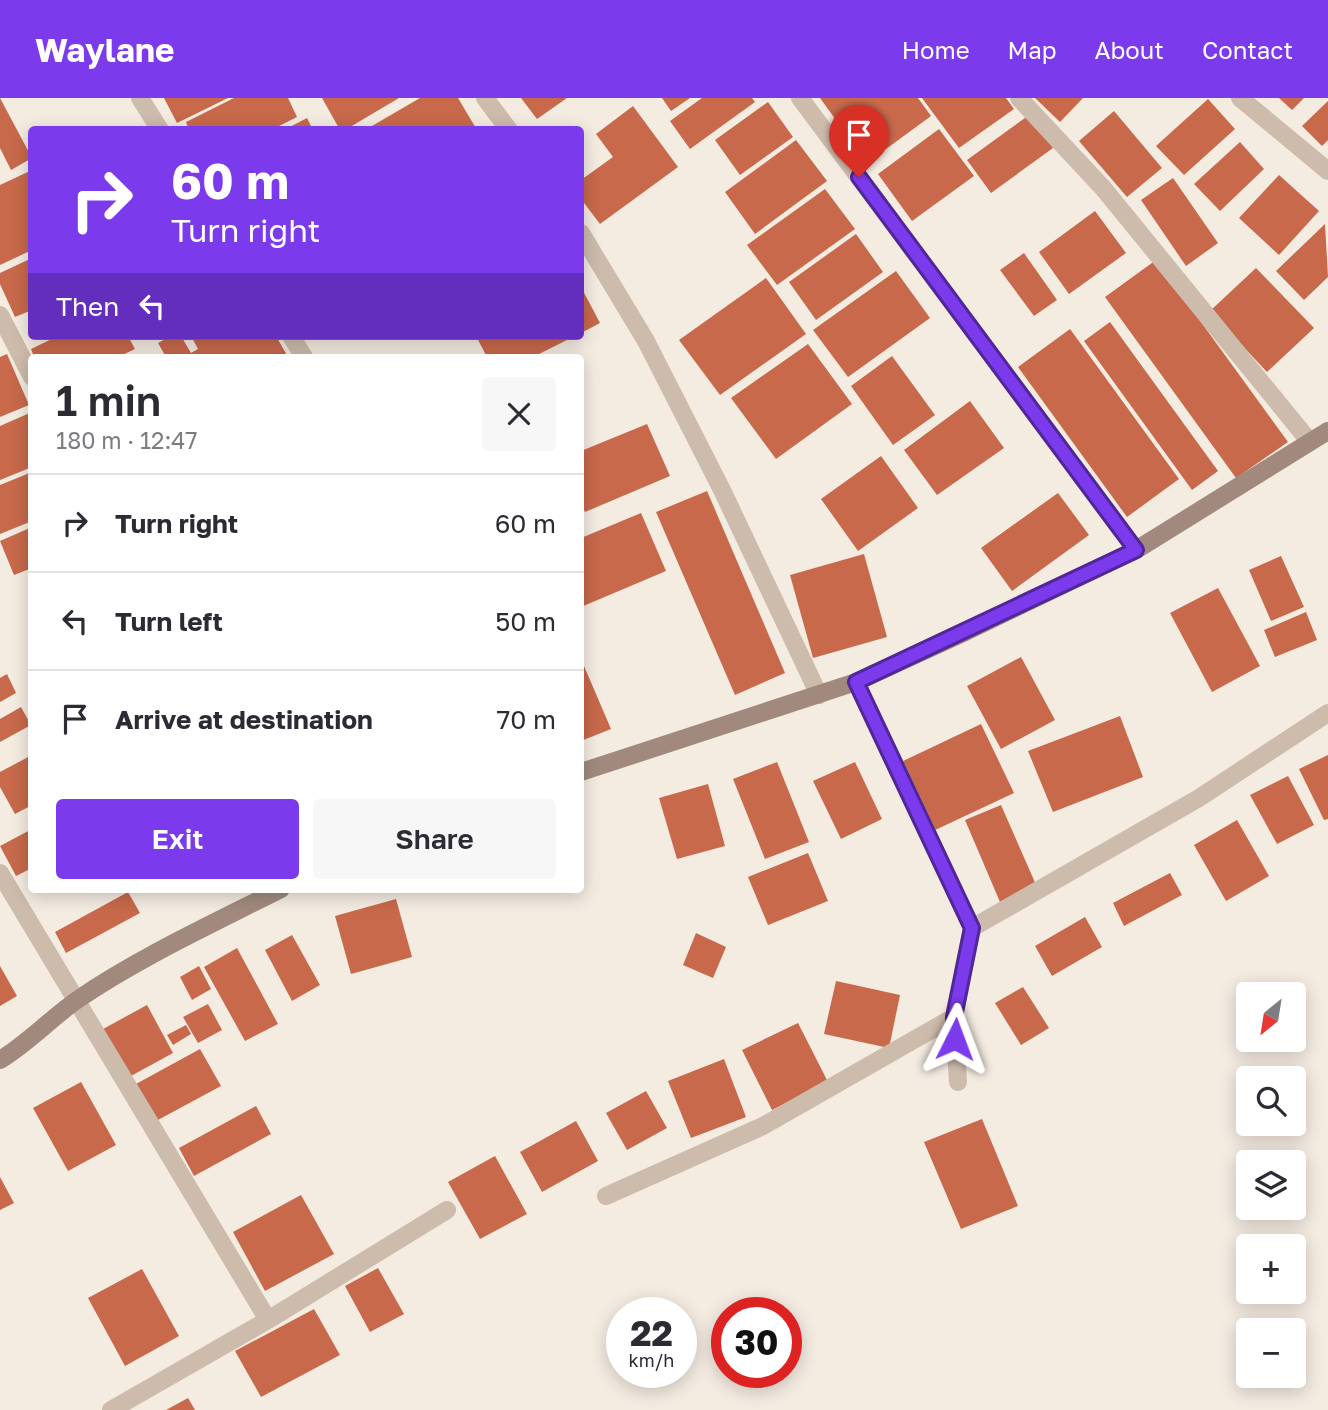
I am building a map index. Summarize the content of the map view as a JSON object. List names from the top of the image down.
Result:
{
  "north": "bottom left",
  "page": {
    "header": "Waylane",
    "nav": [
      "Home",
      "Map",
      "About",
      "Contact"
    ],
    "turn": ["60 m", "Turn right"],
    "then": "Then",
    "heading": ["1 min", "180 m · 12:47"],
    "list": [
      {
        "name": "Turn right",
        "value": "60 m"
      },
      {
        "name": "Turn left",
        "value": "50 m"
      },
      {
        "name": "Arrive at destination",
        "value": "70 m"
      }
    ],
    "buttons": ["Exit", "Share"],
    "map_buttons": ["+", "−"],
    "speed": "22 km/h",
    "limit": "30"
  }
}
